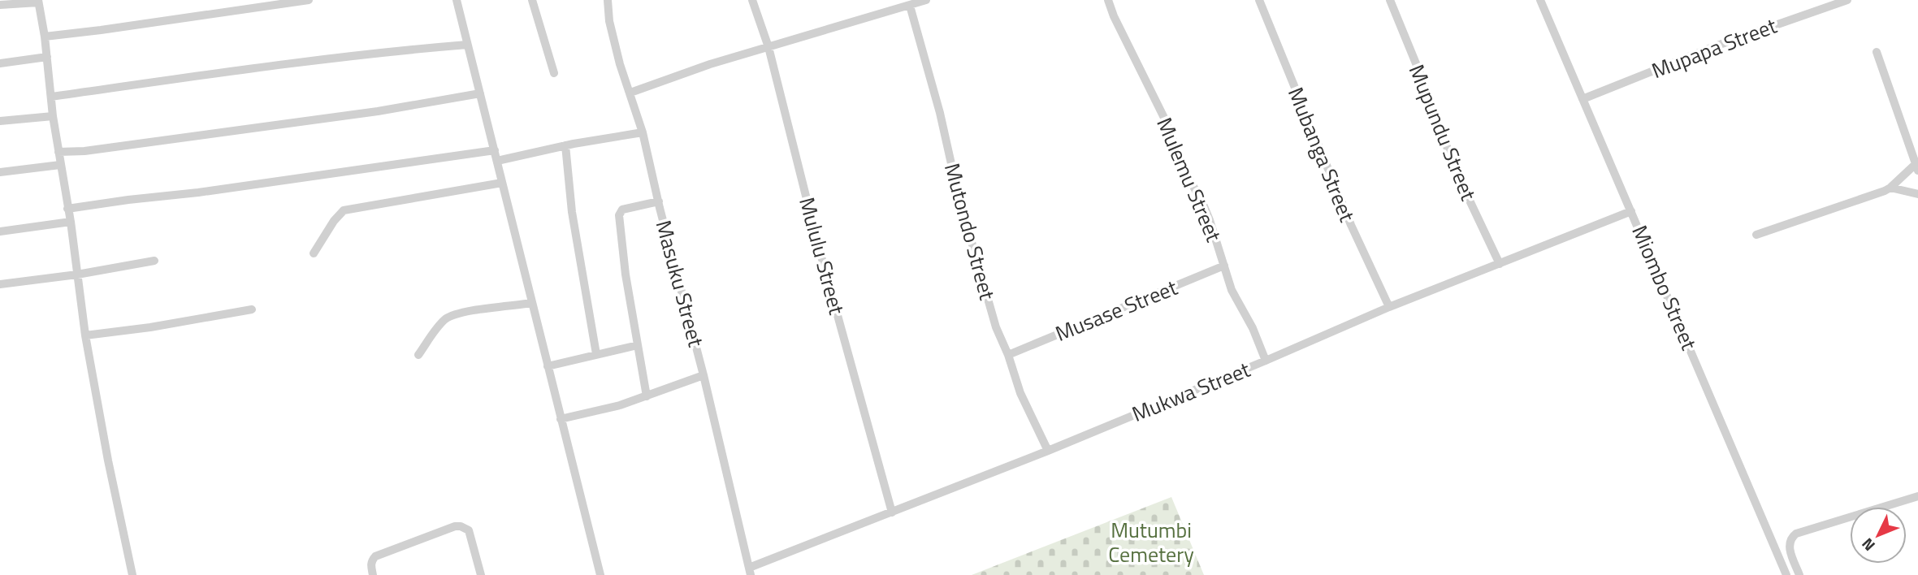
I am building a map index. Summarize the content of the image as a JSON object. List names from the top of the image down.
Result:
{
  "streets": {
    "street": [
      "Mupapa Street",
      "Mupundu Street",
      "Mubanga Street",
      "Mulemu Street",
      "Mutondo Street",
      "Mululu Street",
      "Masuku Street",
      "Miombo Street",
      "Musase Street",
      "Mukwa Street"
    ]
  },
  "crossings": [
    ["Mupapa Street", "Miombo Street"],
    ["Mupundu Street", "Mukwa Street"],
    ["Mubanga Street", "Mukwa Street"],
    ["Mulemu Street", "Musase Street"],
    ["Mulemu Street", "Mukwa Street"],
    ["Mutondo Street", "Musase Street"],
    ["Mutondo Street", "Mukwa Street"],
    ["Mululu Street", "Mukwa Street"],
    ["Masuku Street", "Mukwa Street"],
    ["Miombo Street", "Mukwa Street"]
  ],
  "parks": ["Mutumbi Cemetery"],
  "north": "bottom left"
}
